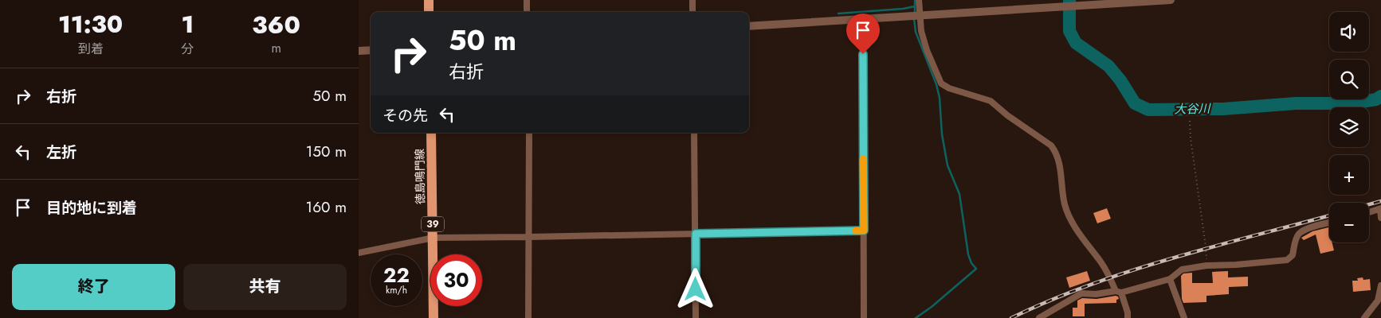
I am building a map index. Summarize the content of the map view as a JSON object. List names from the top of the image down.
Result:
{
  "streets": {
    "main road": ["徳島鳴門線", "39"]
  },
  "water": ["大谷川"],
  "page": {
    "eta": [
      "11:30",
      "到着",
      "1",
      "分",
      "360",
      "m"
    ],
    "map_buttons": ["+", "−"],
    "turn": ["50 m", "右折"],
    "list": [
      {
        "name": "右折",
        "value": "50 m"
      },
      {
        "name": "左折",
        "value": "150 m"
      },
      {
        "name": "目的地に到着",
        "value": "160 m"
      }
    ],
    "then": "その先",
    "speed": "22 km/h",
    "limit": "30",
    "buttons": ["終了", "共有"]
  }
}
